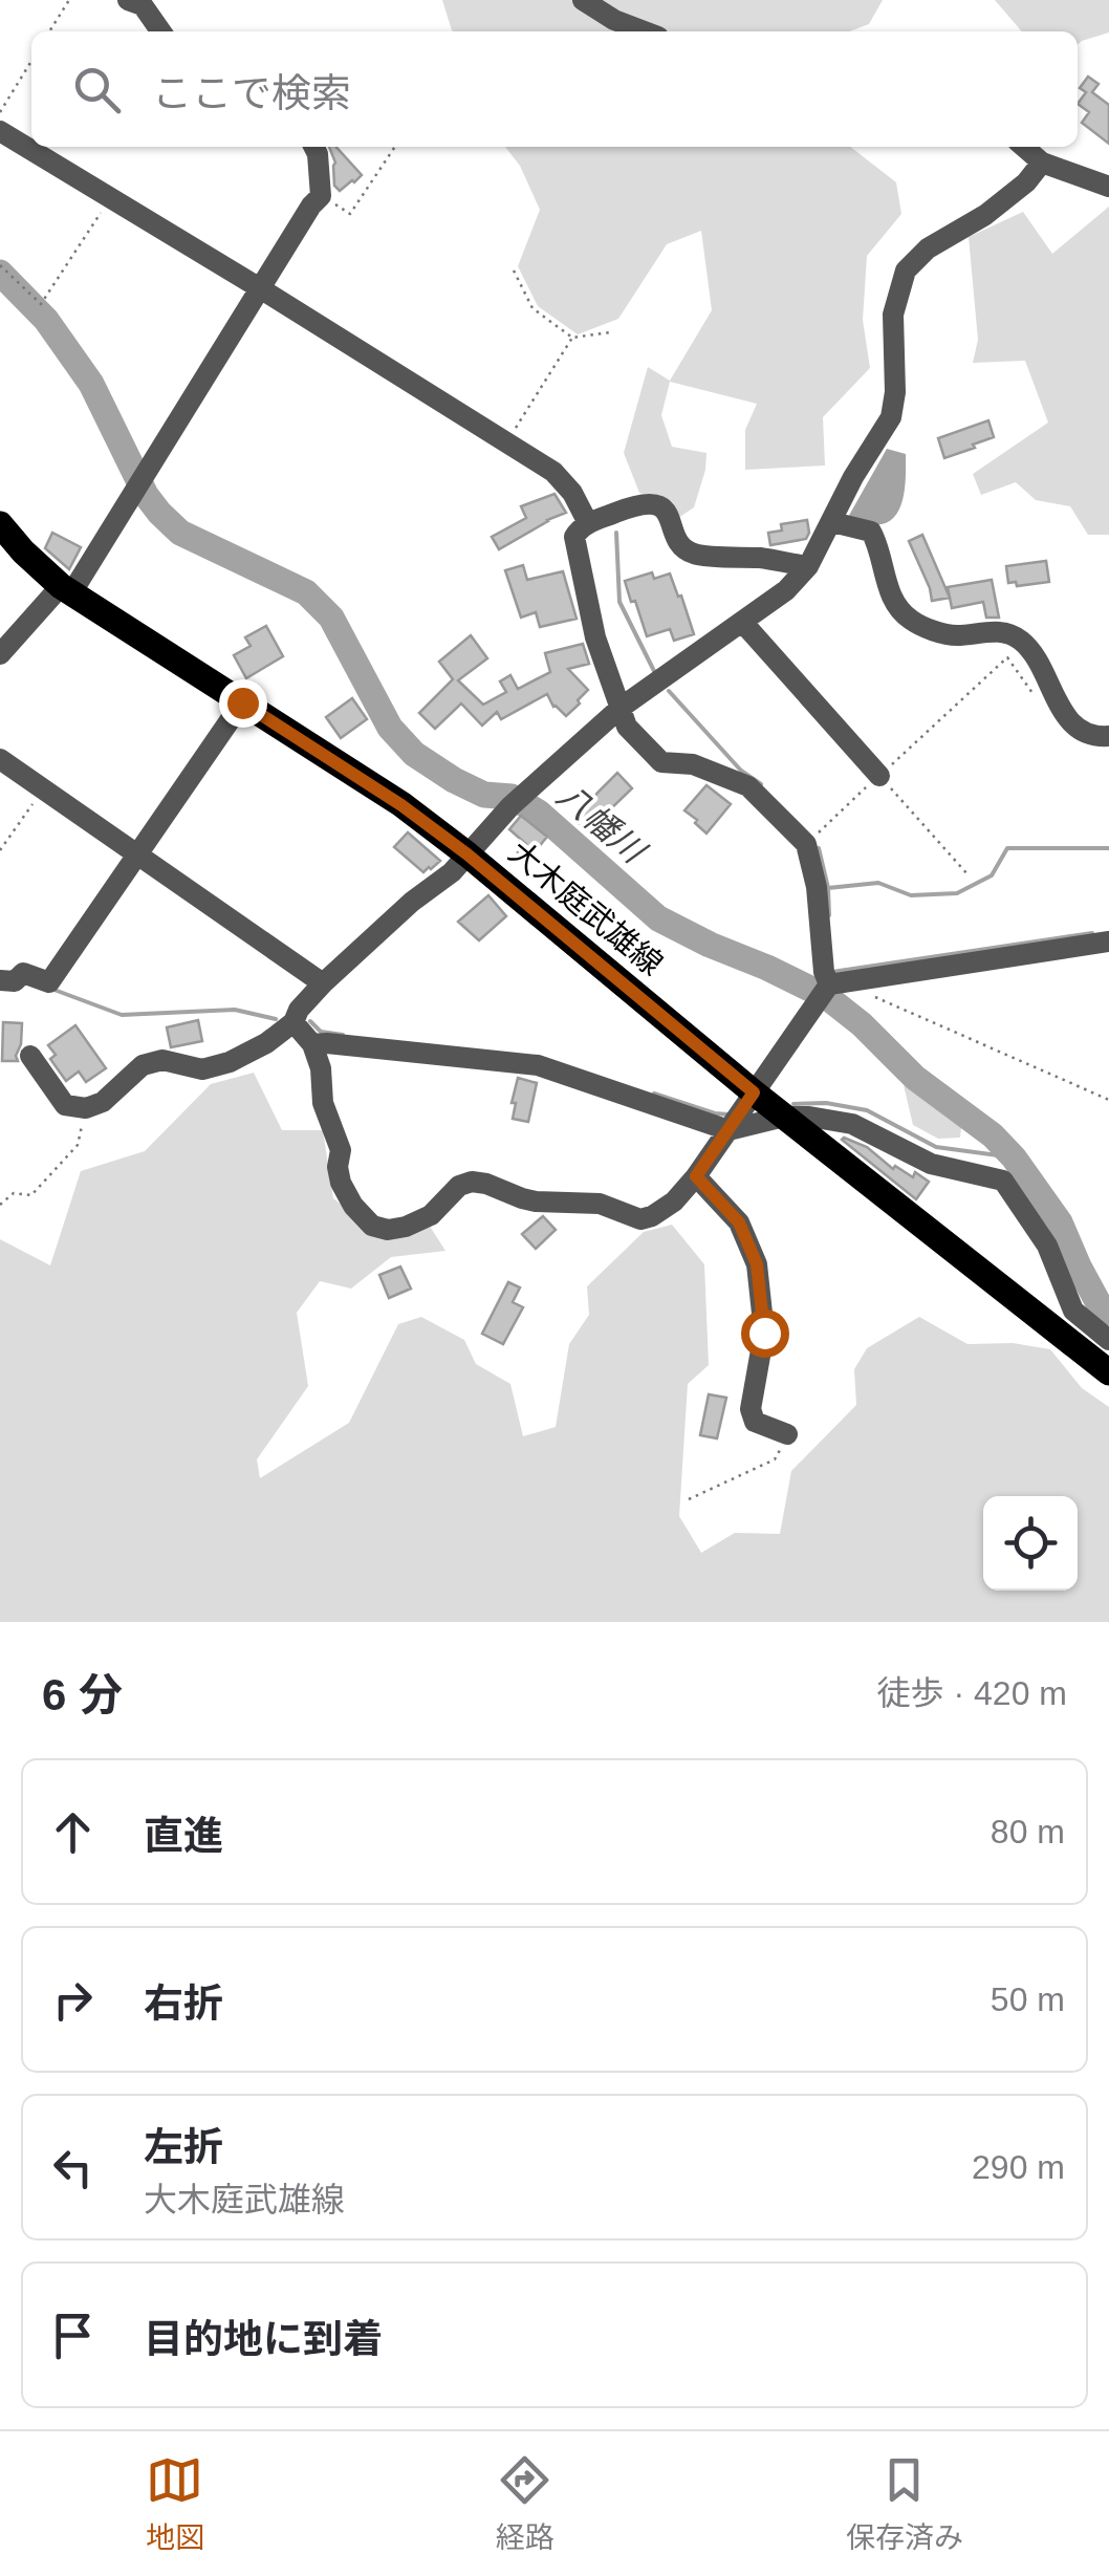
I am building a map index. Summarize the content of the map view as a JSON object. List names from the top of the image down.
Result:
{
  "streets": {
    "main road": ["大木庭武雄線"]
  },
  "water": ["八幡川"],
  "page": {
    "search": "ここで検索",
    "heading": ["6 分", "徒歩 · 420 m"],
    "list": [
      ["直進", "80 m"],
      ["右折", "50 m"],
      ["左折", "大木庭武雄線", "290 m"],
      "目的地に到着"
    ],
    "nav": ["地図", "経路", "保存済み"]
  }
}
